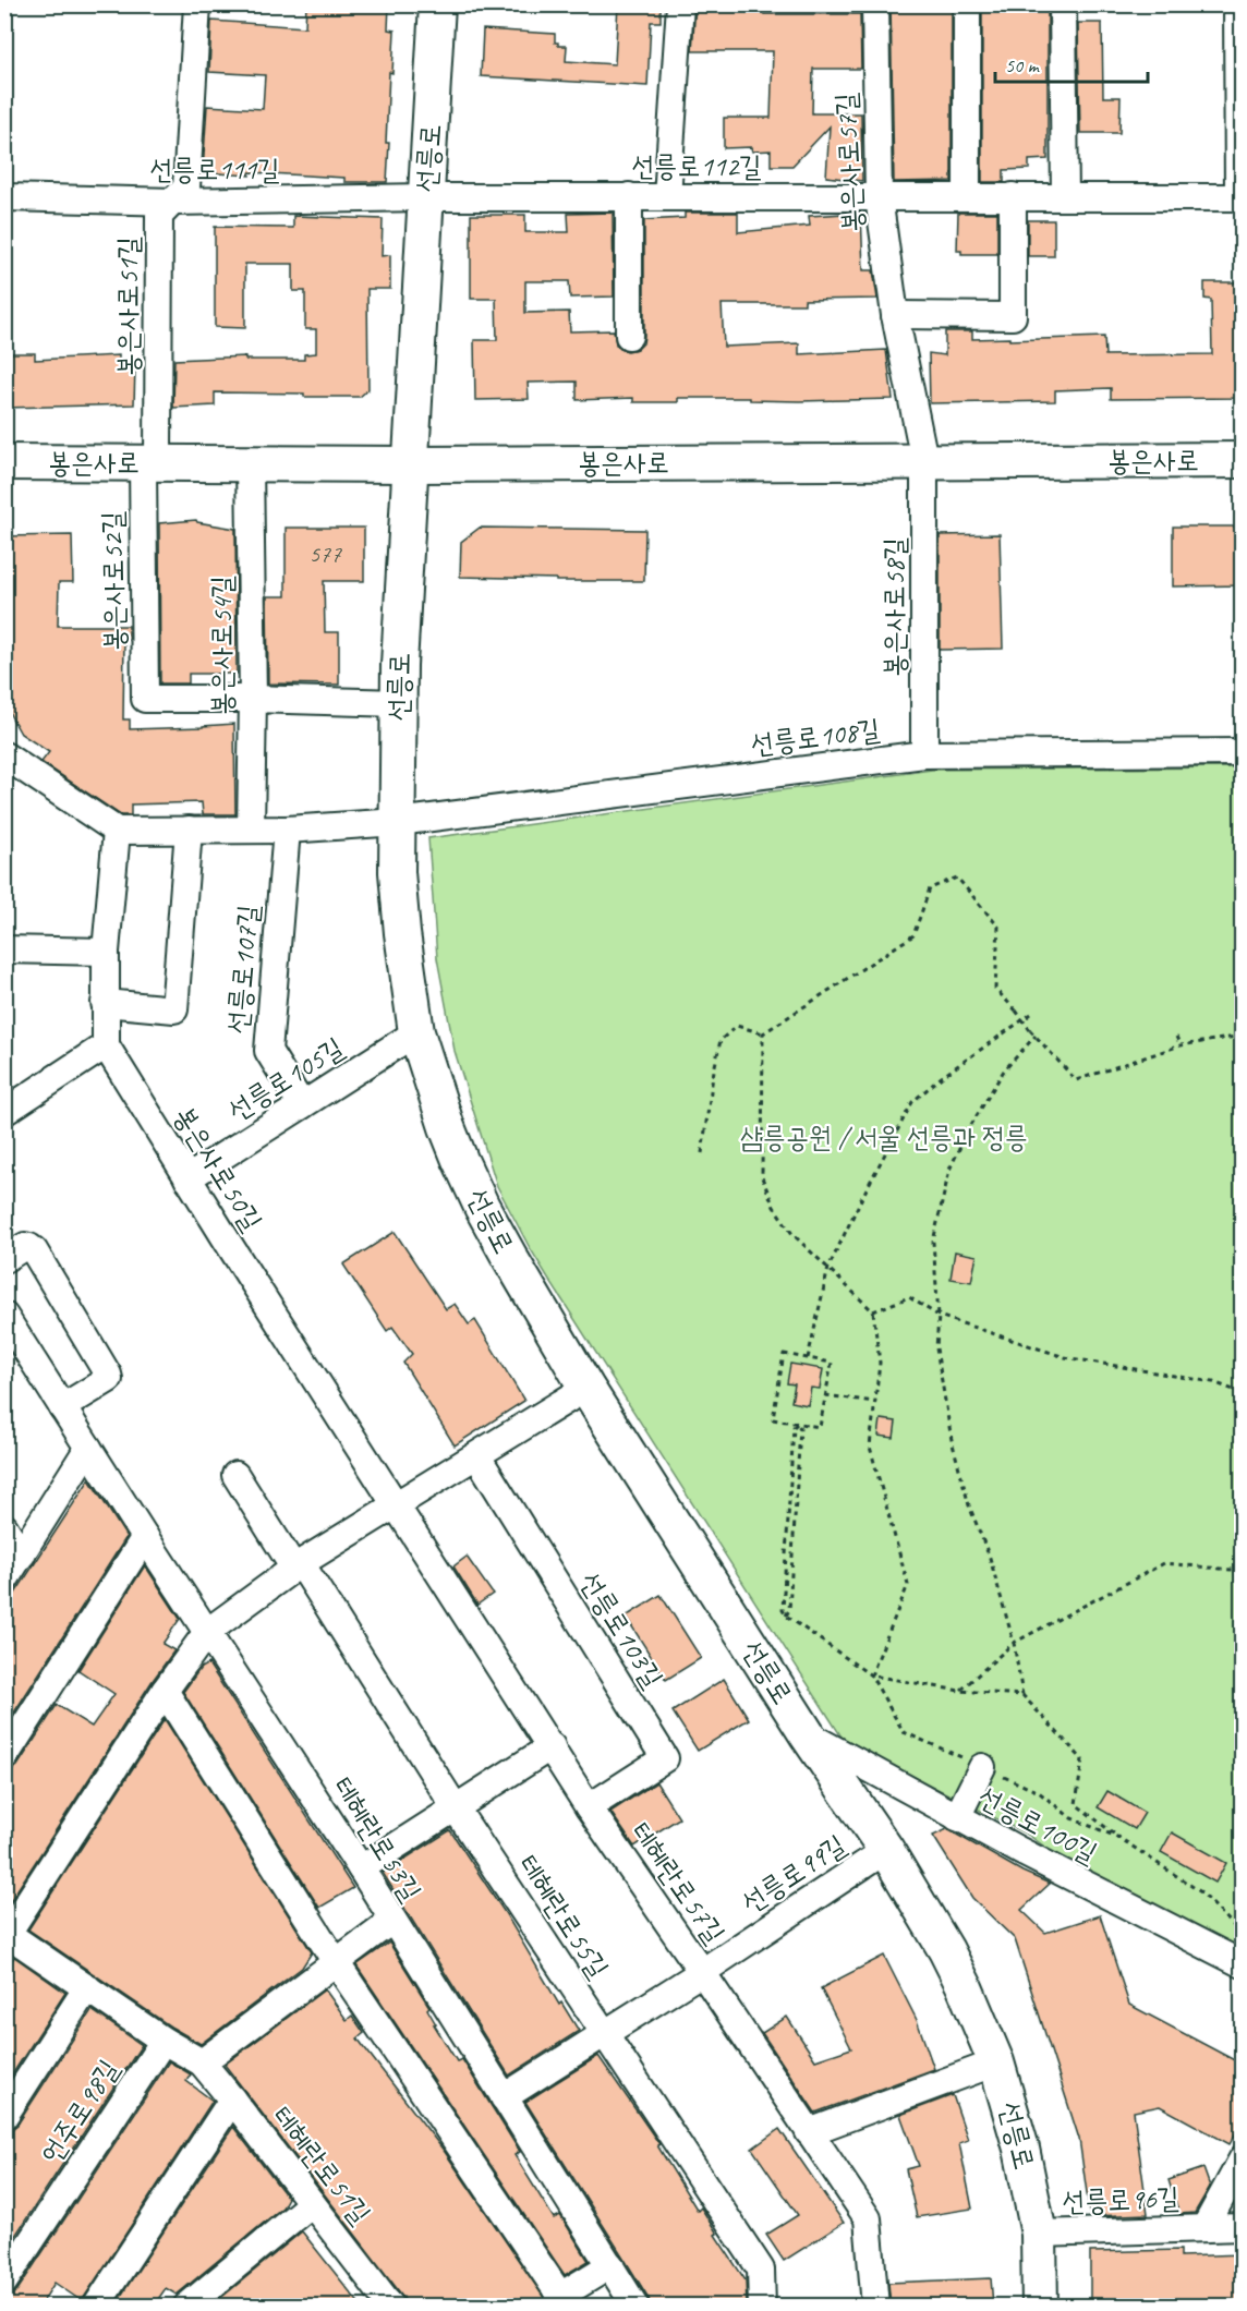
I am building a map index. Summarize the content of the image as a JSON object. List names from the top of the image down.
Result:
{
  "streets": {
    "main road": ["선릉로", "봉은사로"],
    "street": [
      "봉은사로57길",
      "선릉로112길",
      "선릉로111길",
      "봉은사로51길",
      "봉은사로52길",
      "봉은사로58길",
      "봉은사로54길",
      "선릉로108길",
      "선릉로107길",
      "선릉로105길",
      "봉은사로50길",
      "선릉로103길",
      "선릉로100길",
      "테헤란로53길",
      "선릉로99길",
      "테헤란로57길",
      "테헤란로55길",
      "언주로98길",
      "테헤란로51길",
      "선릉로96길"
    ]
  },
  "crossings": [
    ["선릉로", "선릉로112길"],
    ["선릉로", "선릉로111길"],
    ["선릉로", "봉은사로"],
    ["선릉로", "선릉로108길"],
    ["선릉로", "선릉로105길"],
    ["선릉로", "선릉로100길"],
    ["선릉로", "선릉로99길"],
    ["선릉로", "선릉로96길"],
    ["봉은사로57길", "선릉로112길"],
    ["봉은사로57길", "봉은사로"],
    ["봉은사로57길", "봉은사로58길"],
    ["선릉로112길", "선릉로111길"],
    ["선릉로111길", "봉은사로51길"],
    ["봉은사로51길", "봉은사로"],
    ["봉은사로51길", "봉은사로52길"],
    ["봉은사로", "봉은사로52길"],
    ["봉은사로", "봉은사로58길"],
    ["봉은사로", "봉은사로54길"],
    ["봉은사로52길", "봉은사로54길"],
    ["봉은사로58길", "선릉로108길"],
    ["선릉로107길", "선릉로105길"],
    ["선릉로105길", "봉은사로50길"],
    ["봉은사로50길", "테헤란로57길"],
    ["선릉로103길", "테헤란로57길"],
    ["테헤란로53길", "선릉로99길"],
    ["선릉로99길", "테헤란로57길"],
    ["선릉로99길", "테헤란로55길"],
    ["언주로98길", "테헤란로51길"]
  ],
  "parks": ["삼릉공원 / 서울 선릉과 정릉"],
  "house_numbers": ["577"],
  "scale_bar": "50 m"
}
